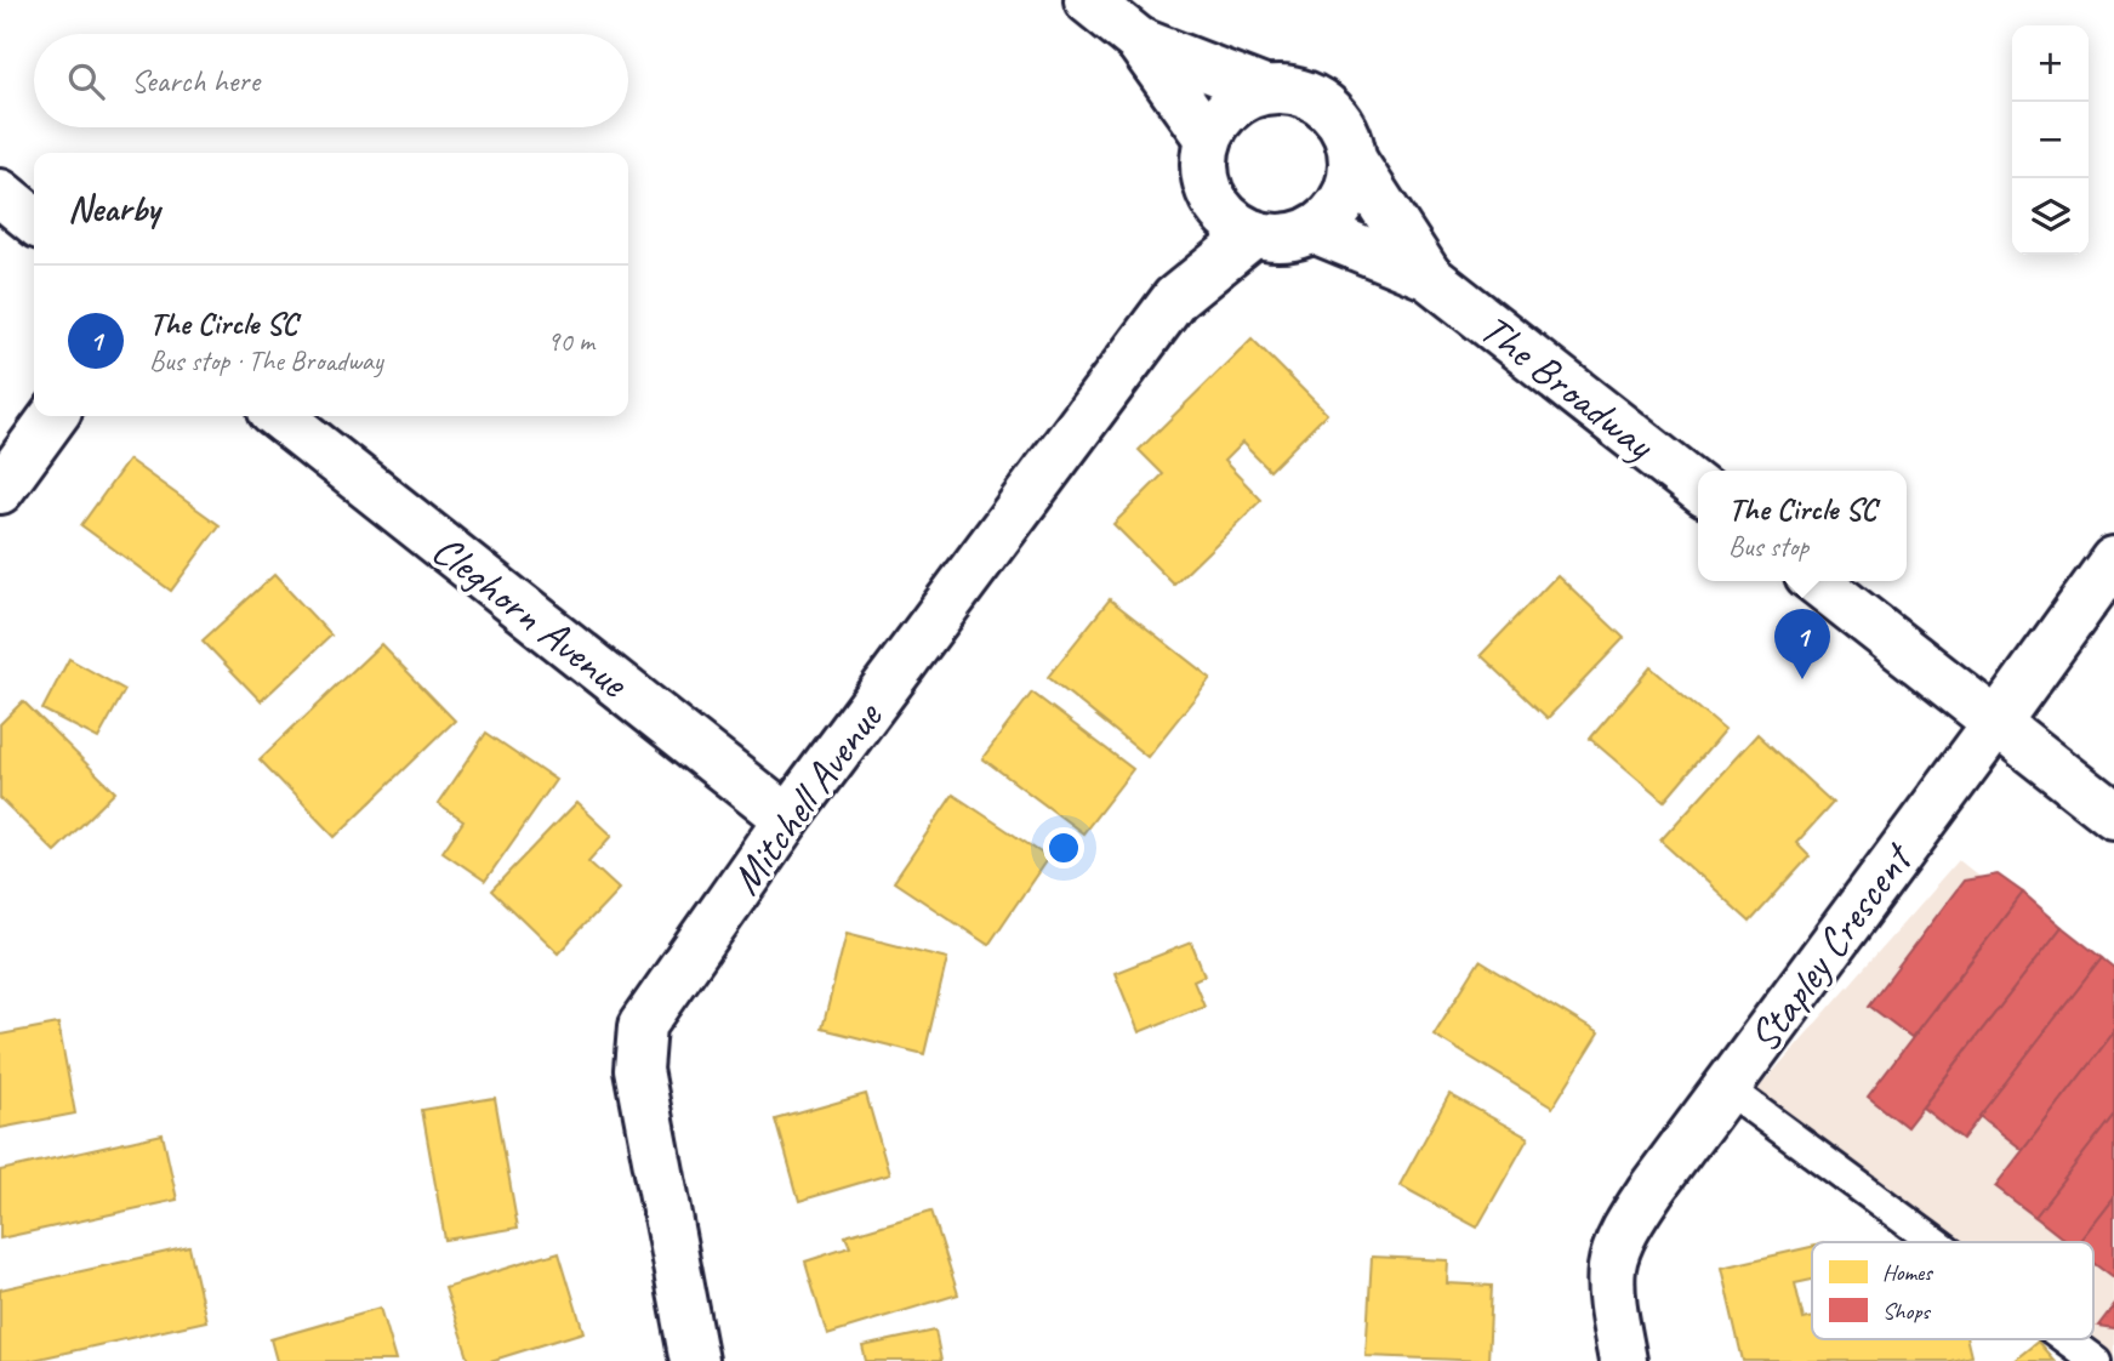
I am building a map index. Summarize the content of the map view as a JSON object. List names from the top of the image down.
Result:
{
  "streets": {
    "street": [
      "The Broadway",
      "Cleghorn Avenue",
      "Mitchell Avenue",
      "Stapley Crescent"
    ]
  },
  "crossings": [
    ["The Broadway", "Mitchell Avenue"],
    ["Cleghorn Avenue", "Mitchell Avenue"]
  ],
  "legend": ["Homes", "Shops"],
  "page": {
    "map_buttons": ["+", "−"],
    "search": "Search here",
    "heading": "Nearby",
    "list": [
      {
        "mark": "1",
        "name": "The Circle SC",
        "note": "Bus stop · The Broadway",
        "value": "90 m"
      }
    ],
    "popup": ["The Circle SC", "Bus stop"],
    "pins": "1"
  }
}
